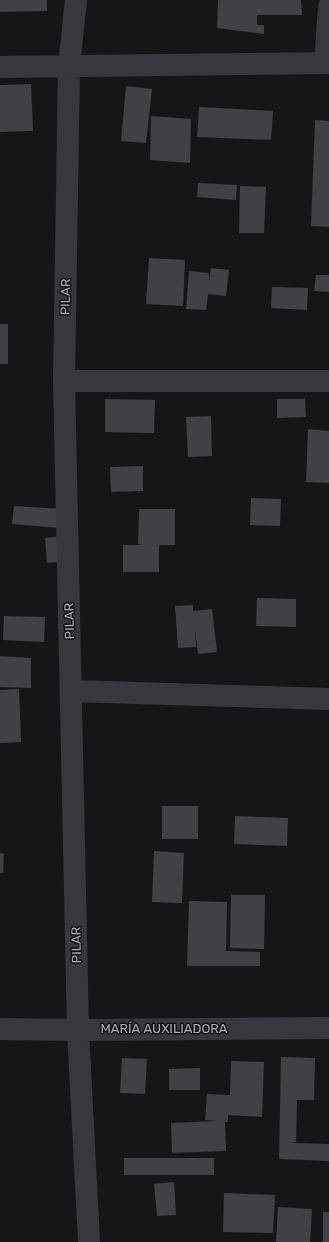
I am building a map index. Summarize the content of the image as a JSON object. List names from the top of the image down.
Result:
{
  "streets": {
    "street": ["PILAR", "MARÍA AUXILIADORA"]
  },
  "crossings": [
    ["PILAR", "MARÍA AUXILIADORA"]
  ]
}
